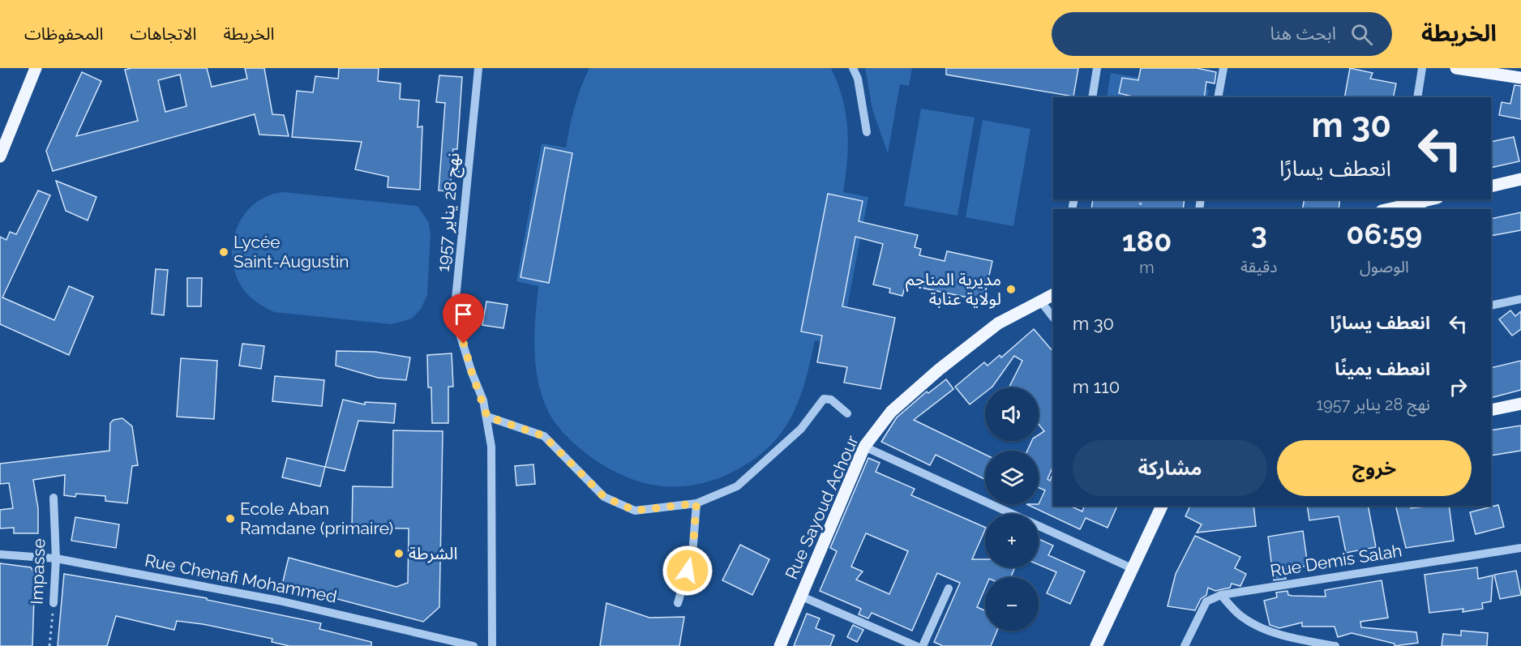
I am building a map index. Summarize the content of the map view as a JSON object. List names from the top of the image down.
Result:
{
  "streets": {
    "main road": ["Rue Sayoud Achour"],
    "street": [
      "نهج 28 يناير 1957",
      "Rue Demis Salah",
      "Impasse",
      "Rue Chenafi Mohammed"
    ]
  },
  "crossings": [
    ["Impasse", "Rue Chenafi Mohammed"]
  ],
  "places": [
    "Lycée Saint-Augustin",
    "مديرية المناجم لولاية عنابة",
    "Ecole Aban Ramdane (primaire)",
    "الشرطة"
  ],
  "page": {
    "header": "الخريطة",
    "search": "ابحث هنا",
    "nav": ["الخريطة", "الاتجاهات", "المحفوظات"],
    "turn": ["30 m", "انعطف يسارًا"],
    "eta": [
      "06:59",
      "الوصول",
      "3",
      "دقيقة",
      "180",
      "m"
    ],
    "list": [
      {
        "name": "انعطف يسارًا",
        "value": "30 m"
      },
      {
        "name": "انعطف يمينًا",
        "note": "نهج 28 يناير 1957",
        "value": "110 m"
      }
    ],
    "map_buttons": ["+", "−"],
    "buttons": ["خروج", "مشاركة"]
  }
}
